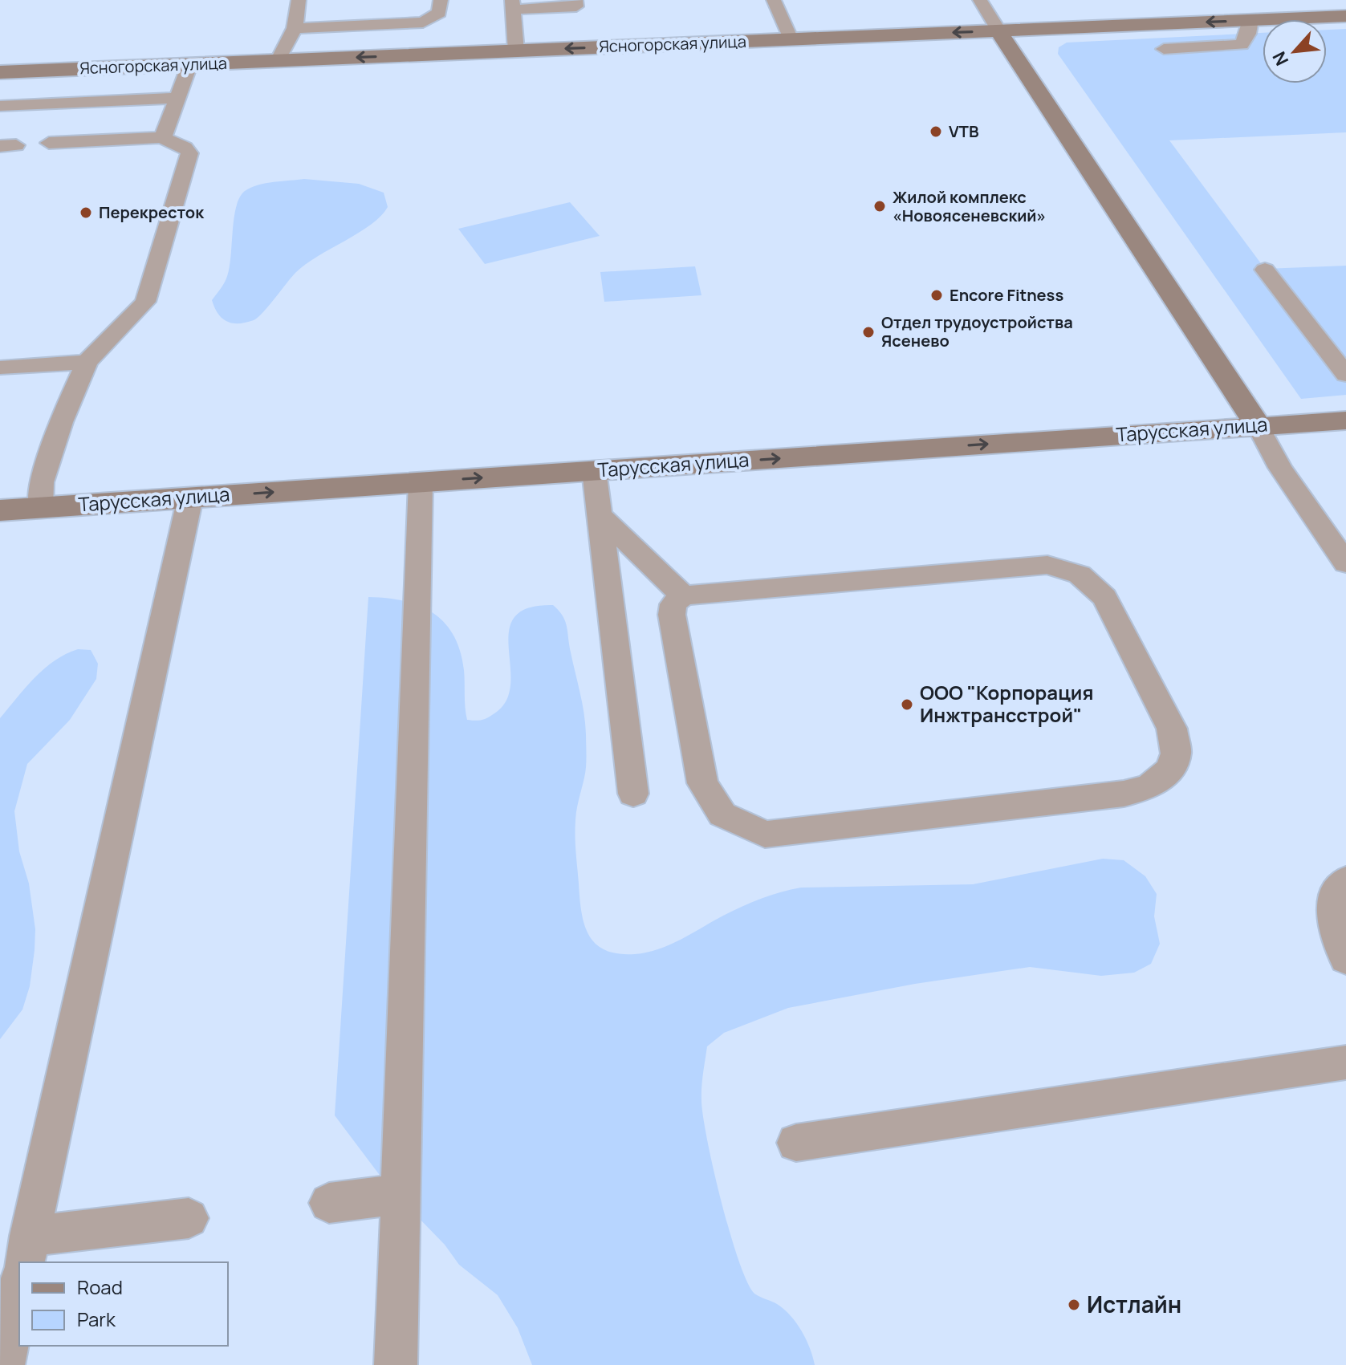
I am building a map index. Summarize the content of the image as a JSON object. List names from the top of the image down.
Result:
{
  "streets": {
    "main road": ["Ясногорская улица", "Тарусская улица"]
  },
  "one_way": ["Ясногорская улица", "Тарусская улица"],
  "places": [
    "VTB",
    "Жилой комплекс «Новоясеневский»",
    "Перекресток",
    "Encore Fitness",
    "Отдел трудоустройства Ясенево",
    "ООО \"Корпорация Инжтрансстрой\"",
    "Истлайн"
  ],
  "legend": ["Road", "Park"],
  "north": "bottom left"
}
